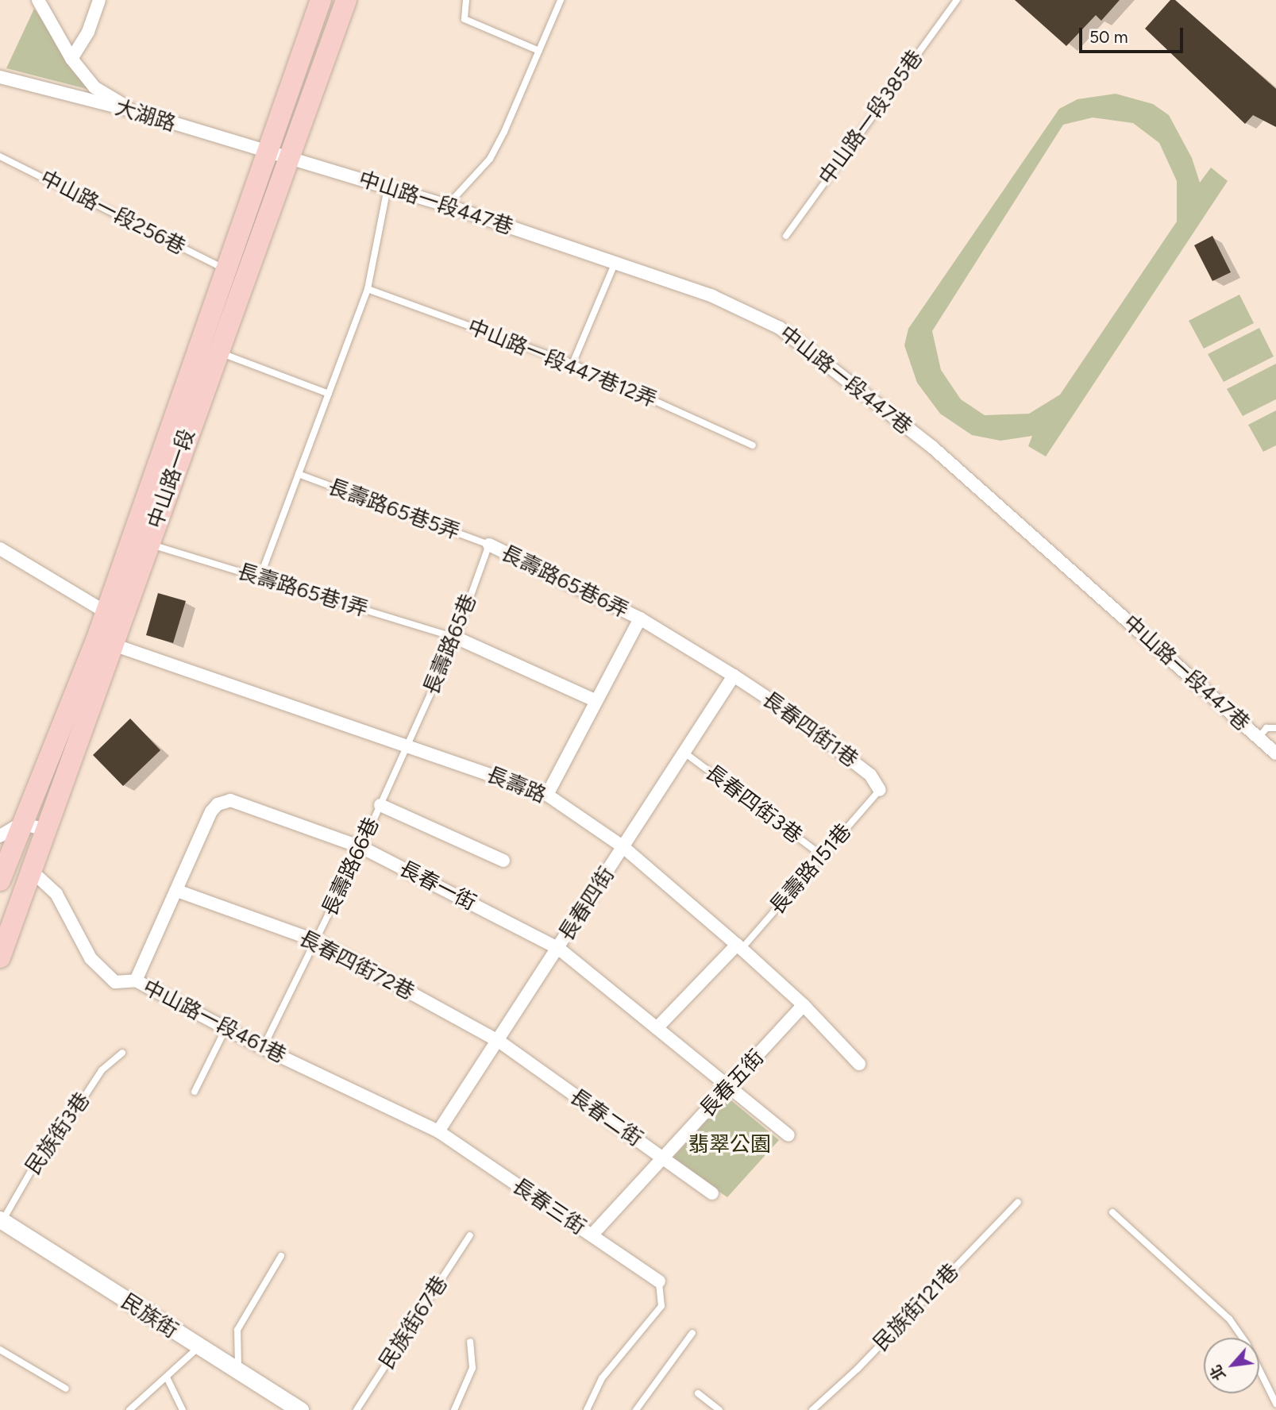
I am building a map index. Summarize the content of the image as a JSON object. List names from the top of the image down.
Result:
{
  "streets": {
    "main road": ["中山路一段"],
    "street": [
      "大湖路",
      "中山路一段447巷",
      "長壽路65巷6弄",
      "長春四街1巷",
      "長壽路",
      "長春一街",
      "長春四街",
      "長春四街72巷",
      "中山路一段461巷",
      "長春五街",
      "長春二街",
      "長春三街",
      "民族街"
    ],
    "lane": [
      "中山路一段385巷",
      "中山路一段256巷",
      "中山路一段447巷12弄",
      "長壽路65巷5弄",
      "長壽路65巷1弄",
      "長壽路65巷",
      "長春四街3巷",
      "長壽路66巷",
      "長壽路151巷",
      "民族街3巷",
      "民族街121巷",
      "民族街67巷"
    ]
  },
  "crossings": [
    ["大湖路", "中山路一段447巷"],
    ["大湖路", "中山路一段"],
    ["中山路一段447巷", "中山路一段"],
    ["中山路一段256巷", "中山路一段"],
    ["中山路一段", "長壽路65巷1弄"],
    ["中山路一段", "長壽路"],
    ["中山路一段", "中山路一段461巷"],
    ["長壽路65巷5弄", "長壽路65巷6弄"],
    ["長壽路65巷5弄", "長壽路65巷"],
    ["長壽路65巷6弄", "長壽路65巷"],
    ["長壽路65巷6弄", "長春四街1巷"],
    ["長壽路65巷6弄", "長春四街"],
    ["長壽路65巷1弄", "長壽路65巷"],
    ["長壽路65巷", "長壽路"],
    ["長壽路65巷", "長壽路66巷"],
    ["長春四街1巷", "長壽路151巷"],
    ["長春四街1巷", "長春四街"],
    ["長壽路", "長壽路66巷"],
    ["長壽路", "長壽路151巷"],
    ["長壽路", "長春四街"],
    ["長壽路", "長春五街"],
    ["長春四街3巷", "長壽路151巷"],
    ["長春四街3巷", "長春四街"],
    ["長壽路66巷", "長春一街"],
    ["長壽路66巷", "長春四街72巷"],
    ["長壽路66巷", "中山路一段461巷"],
    ["長春一街", "長春四街"],
    ["長春一街", "長春四街72巷"],
    ["長春一街", "中山路一段461巷"],
    ["長春一街", "長春五街"],
    ["長春四街", "長春四街72巷"],
    ["長春四街", "中山路一段461巷"],
    ["長春四街", "長春二街"],
    ["長春四街", "長春三街"],
    ["長春四街72巷", "長春二街"],
    ["中山路一段461巷", "長春三街"],
    ["長春五街", "長春二街"],
    ["長春五街", "長春三街"],
    ["民族街3巷", "民族街"]
  ],
  "parks": ["翡翠公園"],
  "scale_bar": "50 m",
  "north": "bottom left"
}
